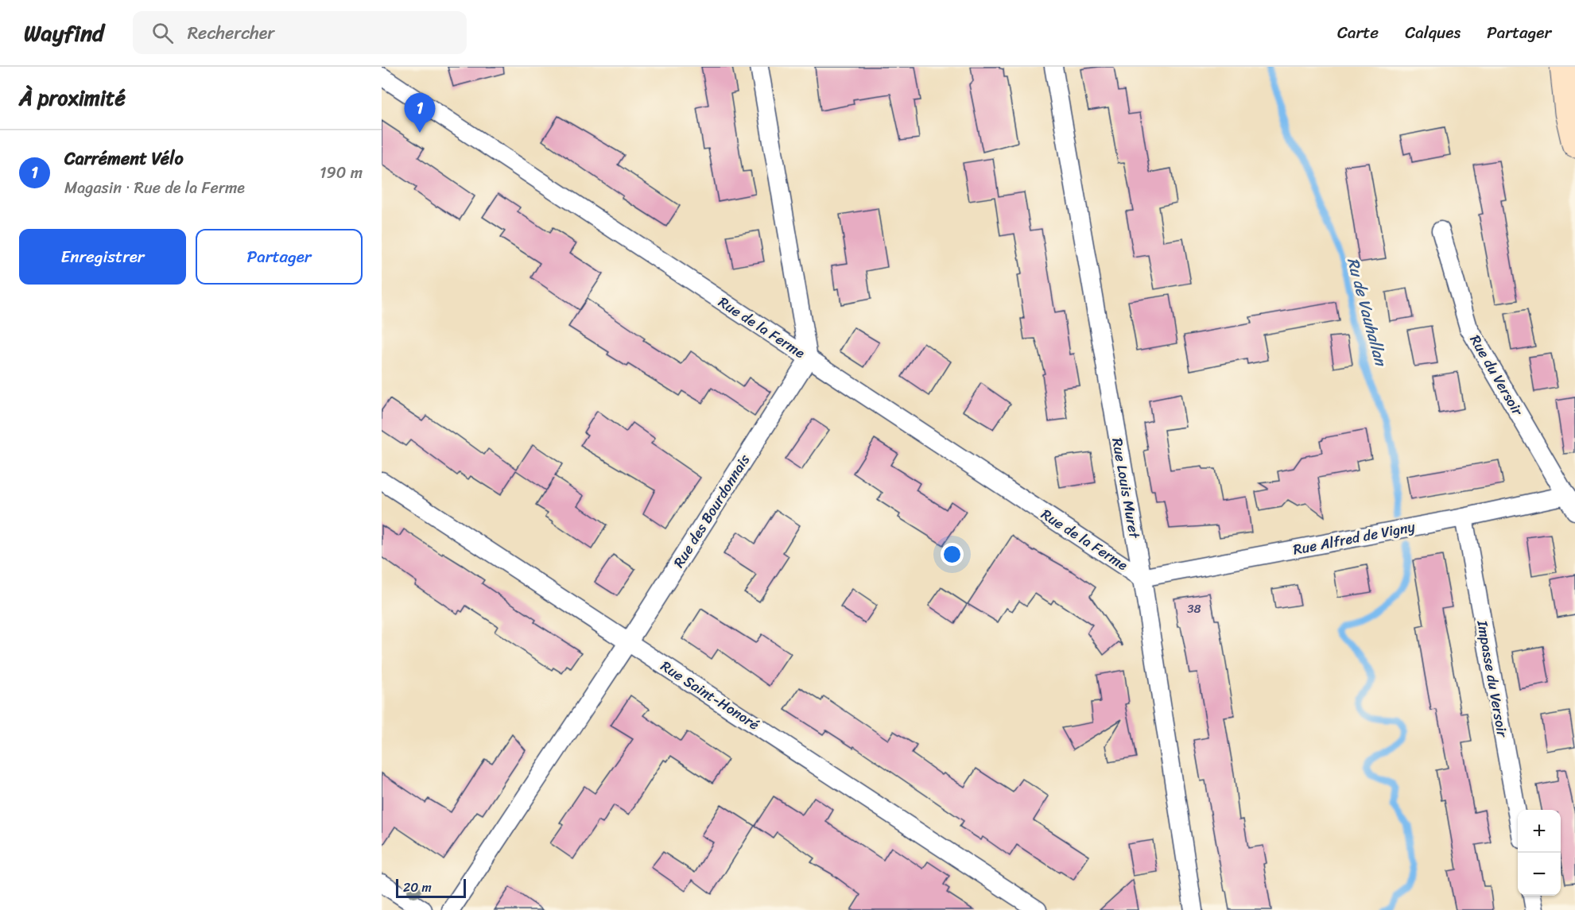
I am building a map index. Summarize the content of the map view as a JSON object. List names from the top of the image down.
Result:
{
  "streets": {
    "street": [
      "Rue de la Ferme",
      "Rue du Versoir",
      "Rue Louis Muret",
      "Rue des Bourdonnais",
      "Rue Alfred de Vigny",
      "Impasse du Versoir",
      "Rue Saint-Honoré"
    ]
  },
  "crossings": [
    ["Rue de la Ferme", "Rue Louis Muret"],
    ["Rue de la Ferme", "Rue des Bourdonnais"],
    ["Rue de la Ferme", "Rue Alfred de Vigny"],
    ["Rue du Versoir", "Rue Alfred de Vigny"],
    ["Rue Louis Muret", "Rue Alfred de Vigny"],
    ["Rue des Bourdonnais", "Rue Saint-Honoré"],
    ["Rue Alfred de Vigny", "Impasse du Versoir"]
  ],
  "water": ["Ru de Vauhallan"],
  "house_numbers": ["38"],
  "scale_bar": "20 m",
  "page": {
    "header": "Wayfind",
    "search": "Rechercher",
    "nav": ["Carte", "Calques", "Partager"],
    "heading": "À proximité",
    "pins": "1",
    "list": [
      {
        "mark": "1",
        "name": "Carrément Vélo",
        "note": "Magasin · Rue de la Ferme",
        "value": "190 m"
      }
    ],
    "buttons": ["Enregistrer", "Partager"],
    "map_buttons": ["+", "−"],
    "scale": "20 m"
  }
}
